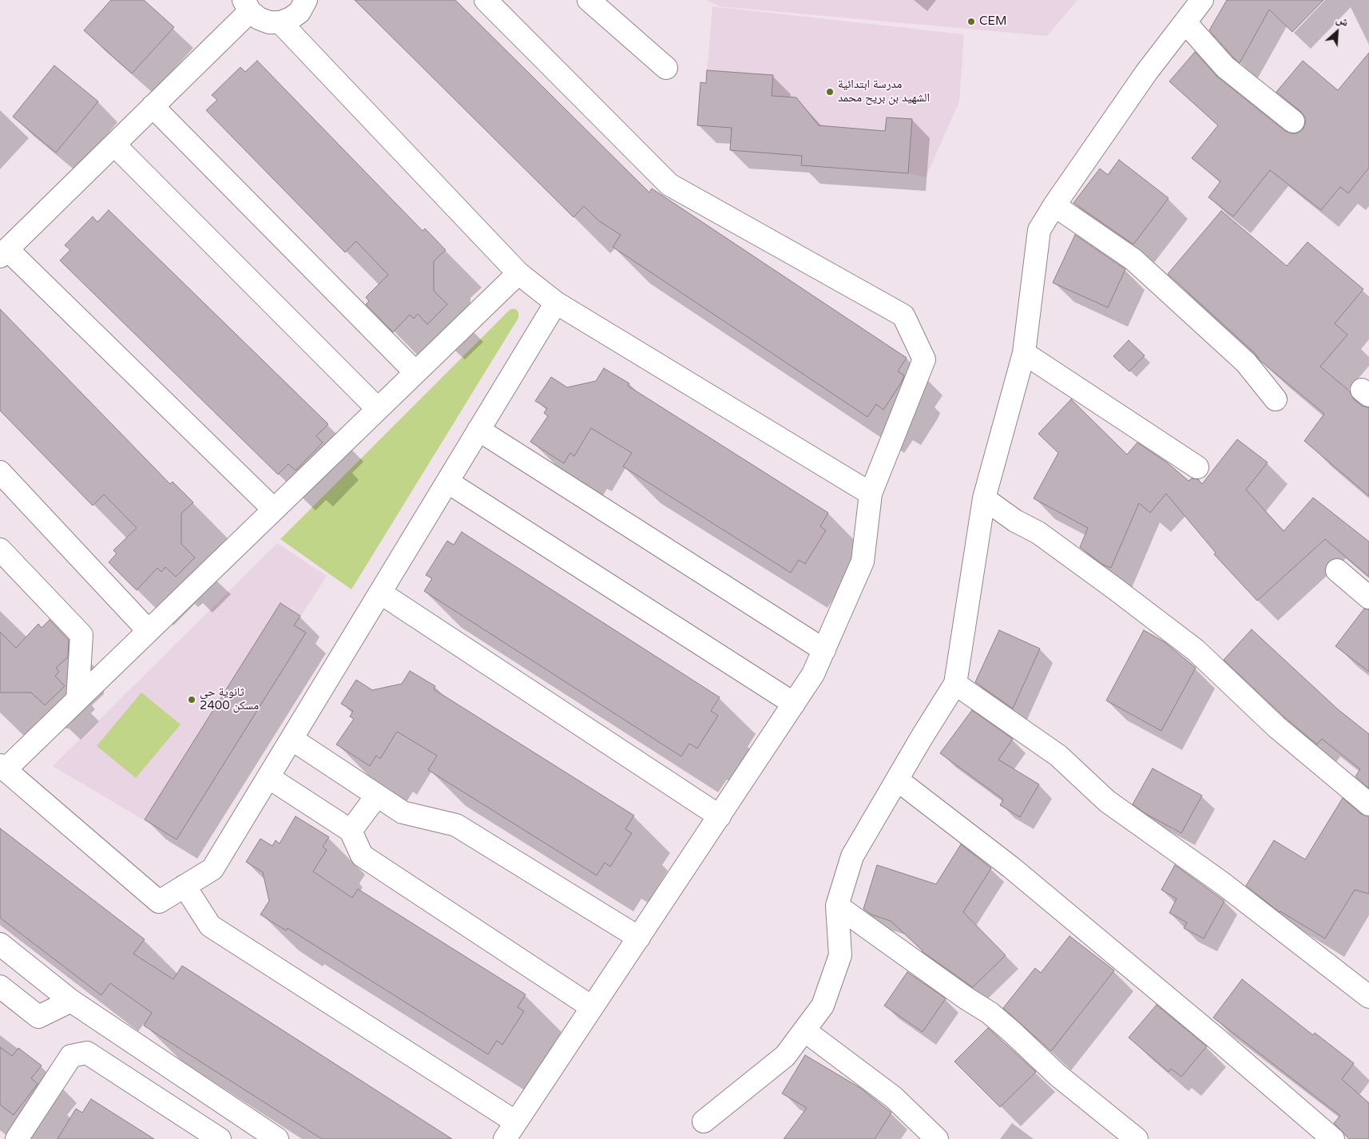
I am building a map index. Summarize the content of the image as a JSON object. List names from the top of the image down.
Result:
{
  "places": ["CEM", "مدرسة ابتدائية الشهيد بن بريح محمد", "ثانوية حي 2400 مسكن"],
  "north": "top right"
}
